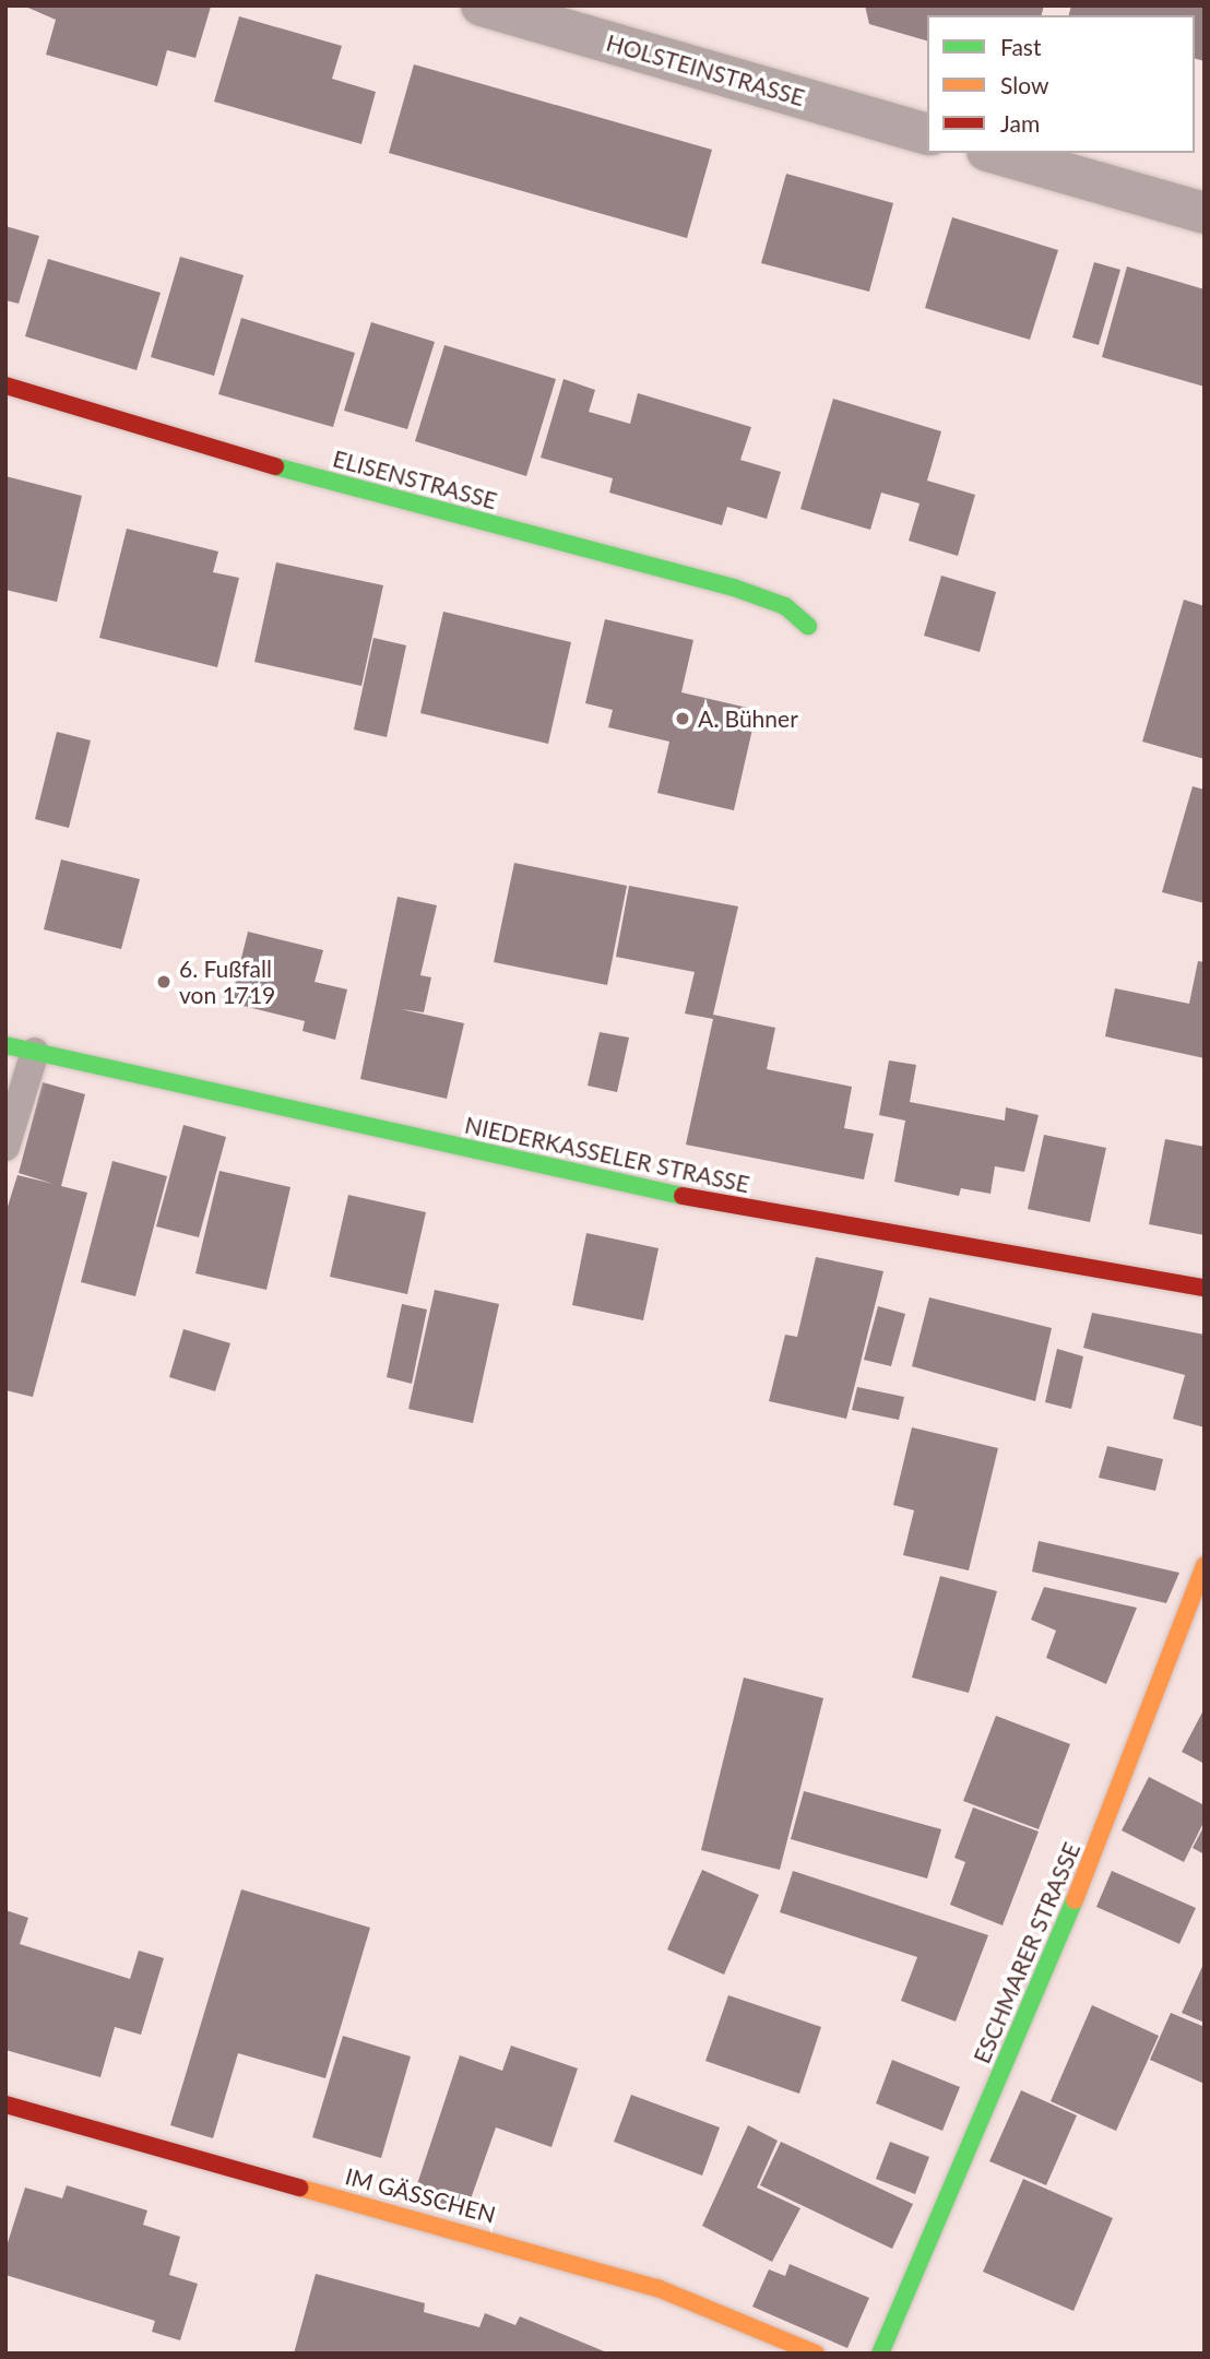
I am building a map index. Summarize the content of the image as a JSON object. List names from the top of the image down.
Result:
{
  "streets": {
    "street": [
      "HOLSTEINSTRASSE",
      "ELISENSTRASSE",
      "NIEDERKASSELER STRASSE",
      "ESCHMARER STRASSE",
      "IM GÄSSCHEN"
    ]
  },
  "places": ["A. Bühner", "6. Fußfall von 1719"],
  "legend": ["Fast", "Slow", "Jam"]
}
